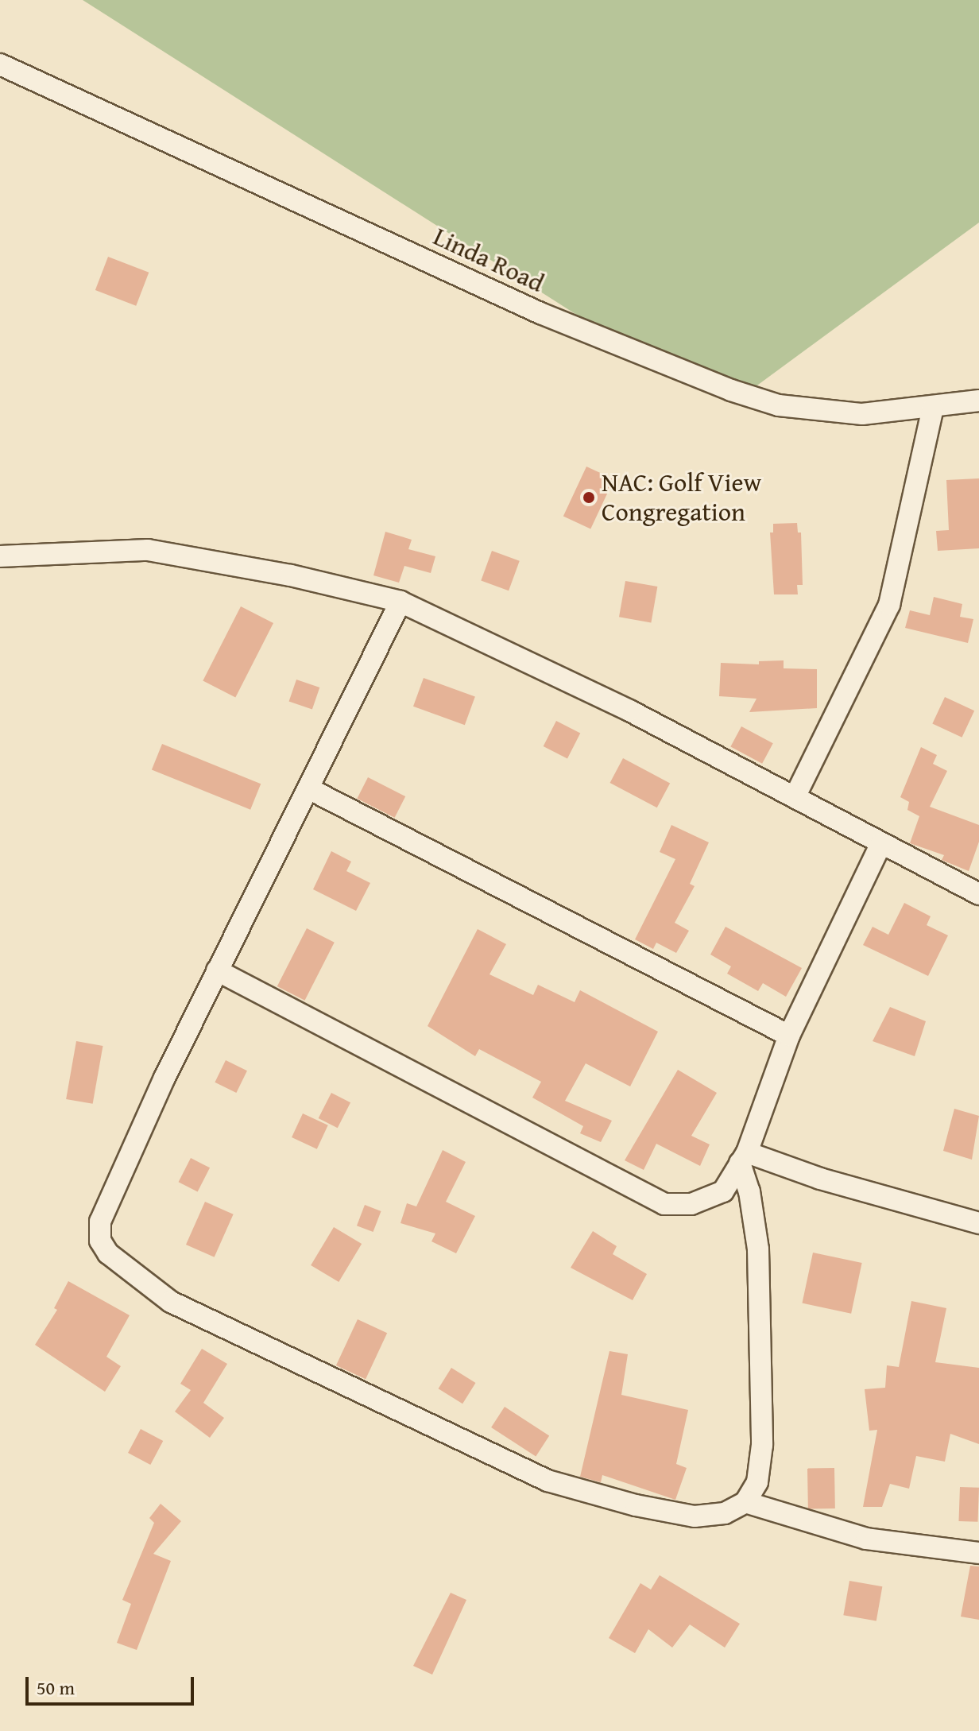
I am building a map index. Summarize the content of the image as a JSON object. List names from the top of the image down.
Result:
{
  "streets": {
    "street": ["Linda Road"]
  },
  "places": ["NAC: Golf View Congregation"],
  "scale_bar": "50 m"
}
